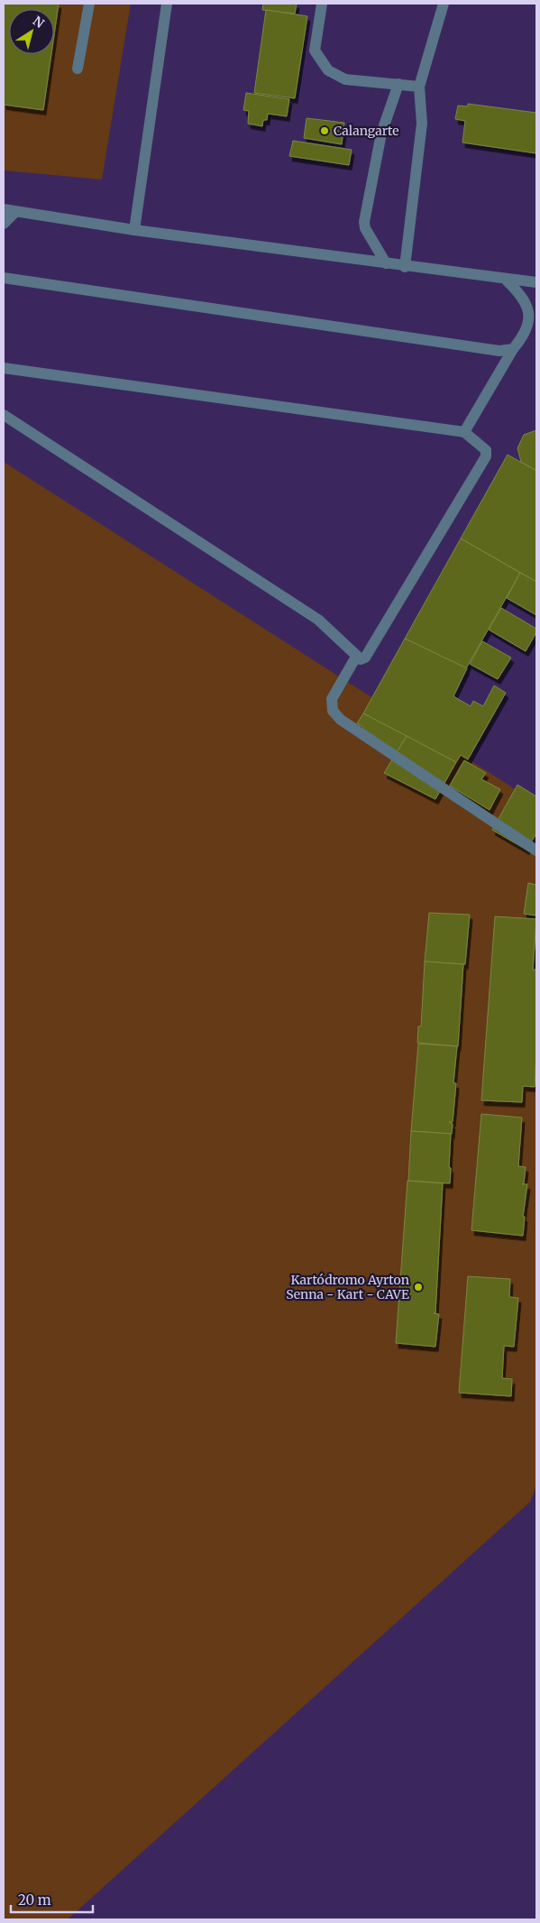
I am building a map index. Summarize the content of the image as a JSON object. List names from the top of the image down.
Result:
{
  "places": ["Calangarte", "Kartódromo Ayrton Senna - Kart - CAVE"],
  "scale_bar": "20 m",
  "north": "top right"
}
